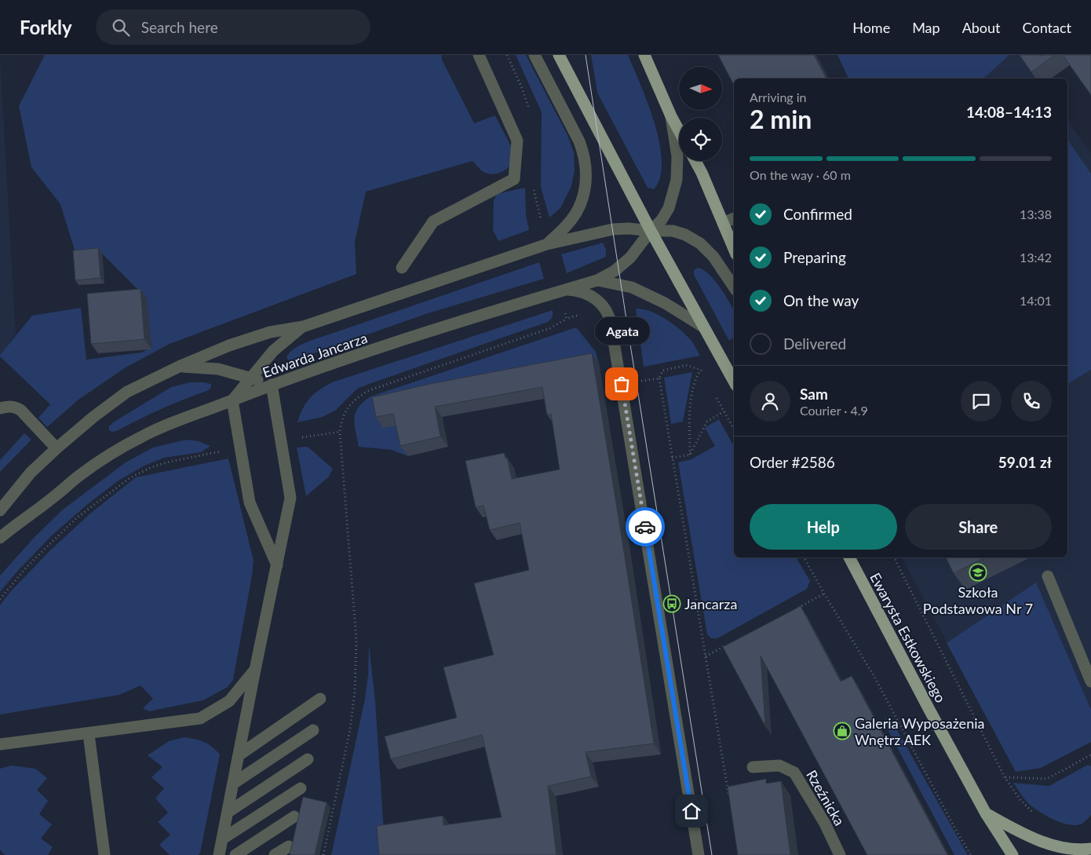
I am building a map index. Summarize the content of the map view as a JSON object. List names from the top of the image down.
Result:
{
  "streets": {
    "main road": ["Ewarysta Estkowskiego"],
    "street": ["Edwarda Jancarza", "Rzeźnicka"]
  },
  "places": {
    "other": ["Agata"],
    "school or university": ["Szkoła Podstawowa Nr 7"],
    "bus stop": ["Jancarza"],
    "shop": ["Galeria Wyposażenia Wnętrz AEK"]
  },
  "north": "right",
  "page": {
    "header": "Forkly",
    "search": "Search here",
    "nav": [
      "Home",
      "Map",
      "About",
      "Contact"
    ],
    "heading": ["2 min", "Arriving in", "14:08–14:13"],
    "panel": [
      "Sam",
      "Courier · 4.9",
      "Order #2586",
      "59.01 zł"
    ],
    "bar": "On the way · 60 m",
    "list": [
      ["Confirmed", "13:38"],
      ["Preparing", "13:42"],
      ["On the way", "14:01"],
      "Delivered"
    ],
    "bubble": "Agata",
    "buttons": ["Help", "Share"]
  }
}
